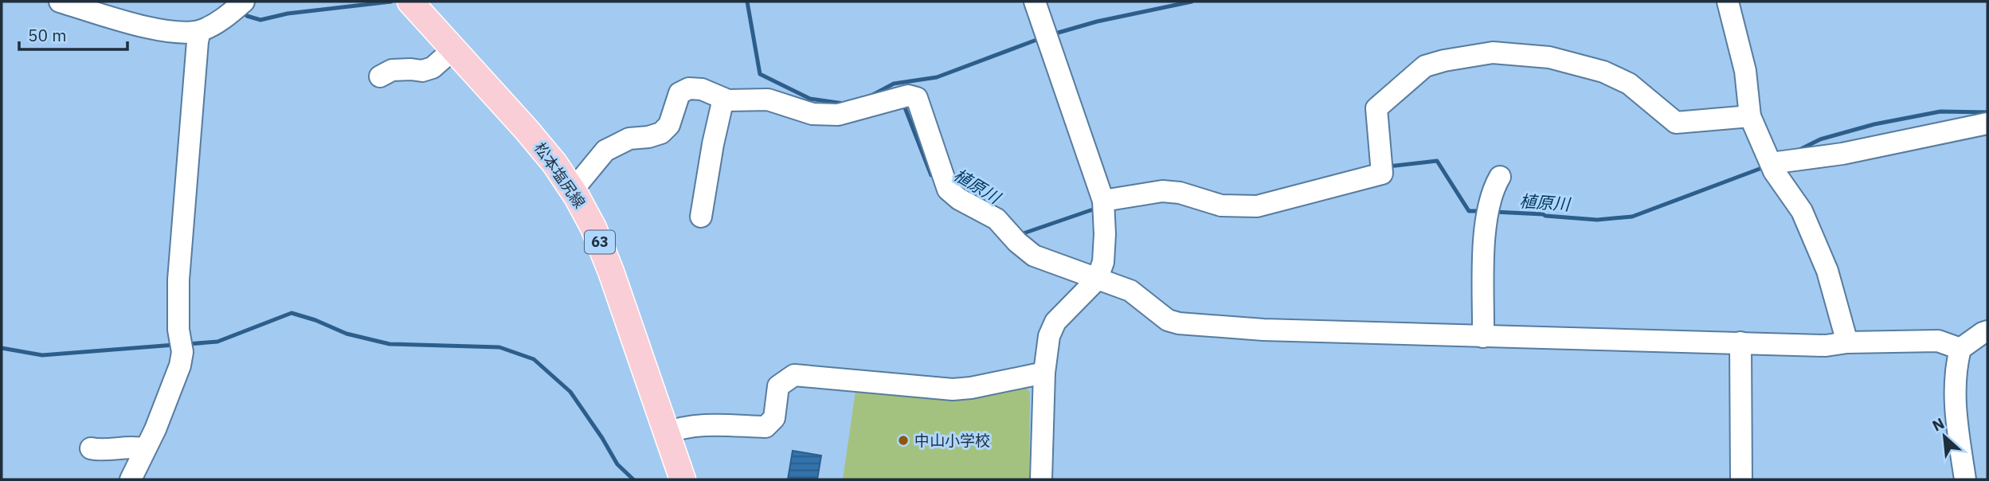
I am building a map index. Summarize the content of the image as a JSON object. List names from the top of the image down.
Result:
{
  "streets": {
    "main road": ["松本塩尻線", "63"]
  },
  "water": ["植原川"],
  "places": ["中山小学校"],
  "scale_bar": "50 m",
  "north": "top left"
}
